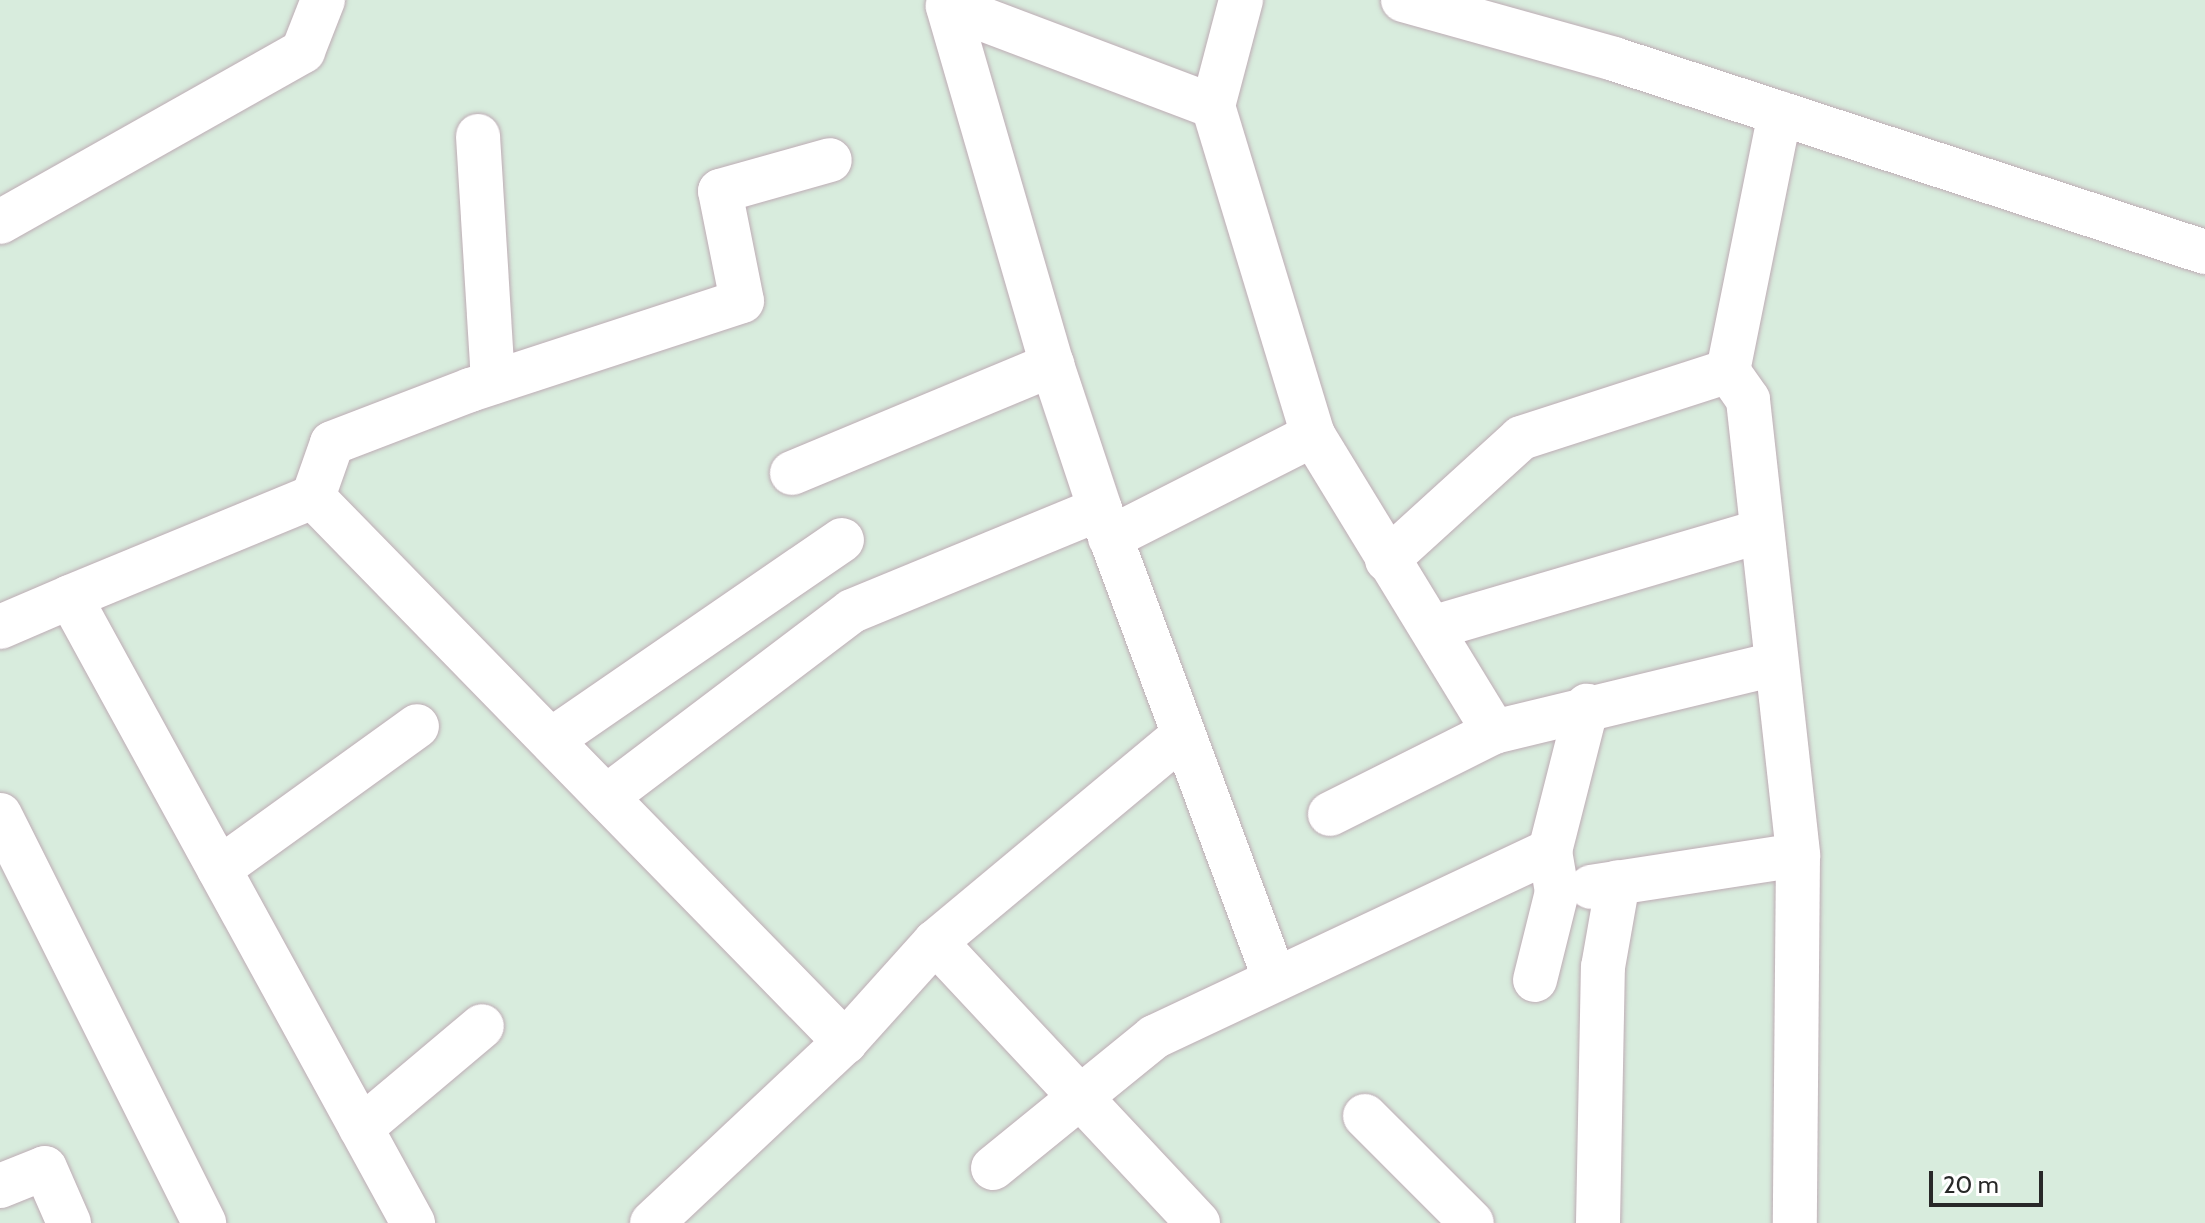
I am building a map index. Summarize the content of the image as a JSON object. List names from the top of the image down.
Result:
{
  "scale_bar": "20 m"
}
